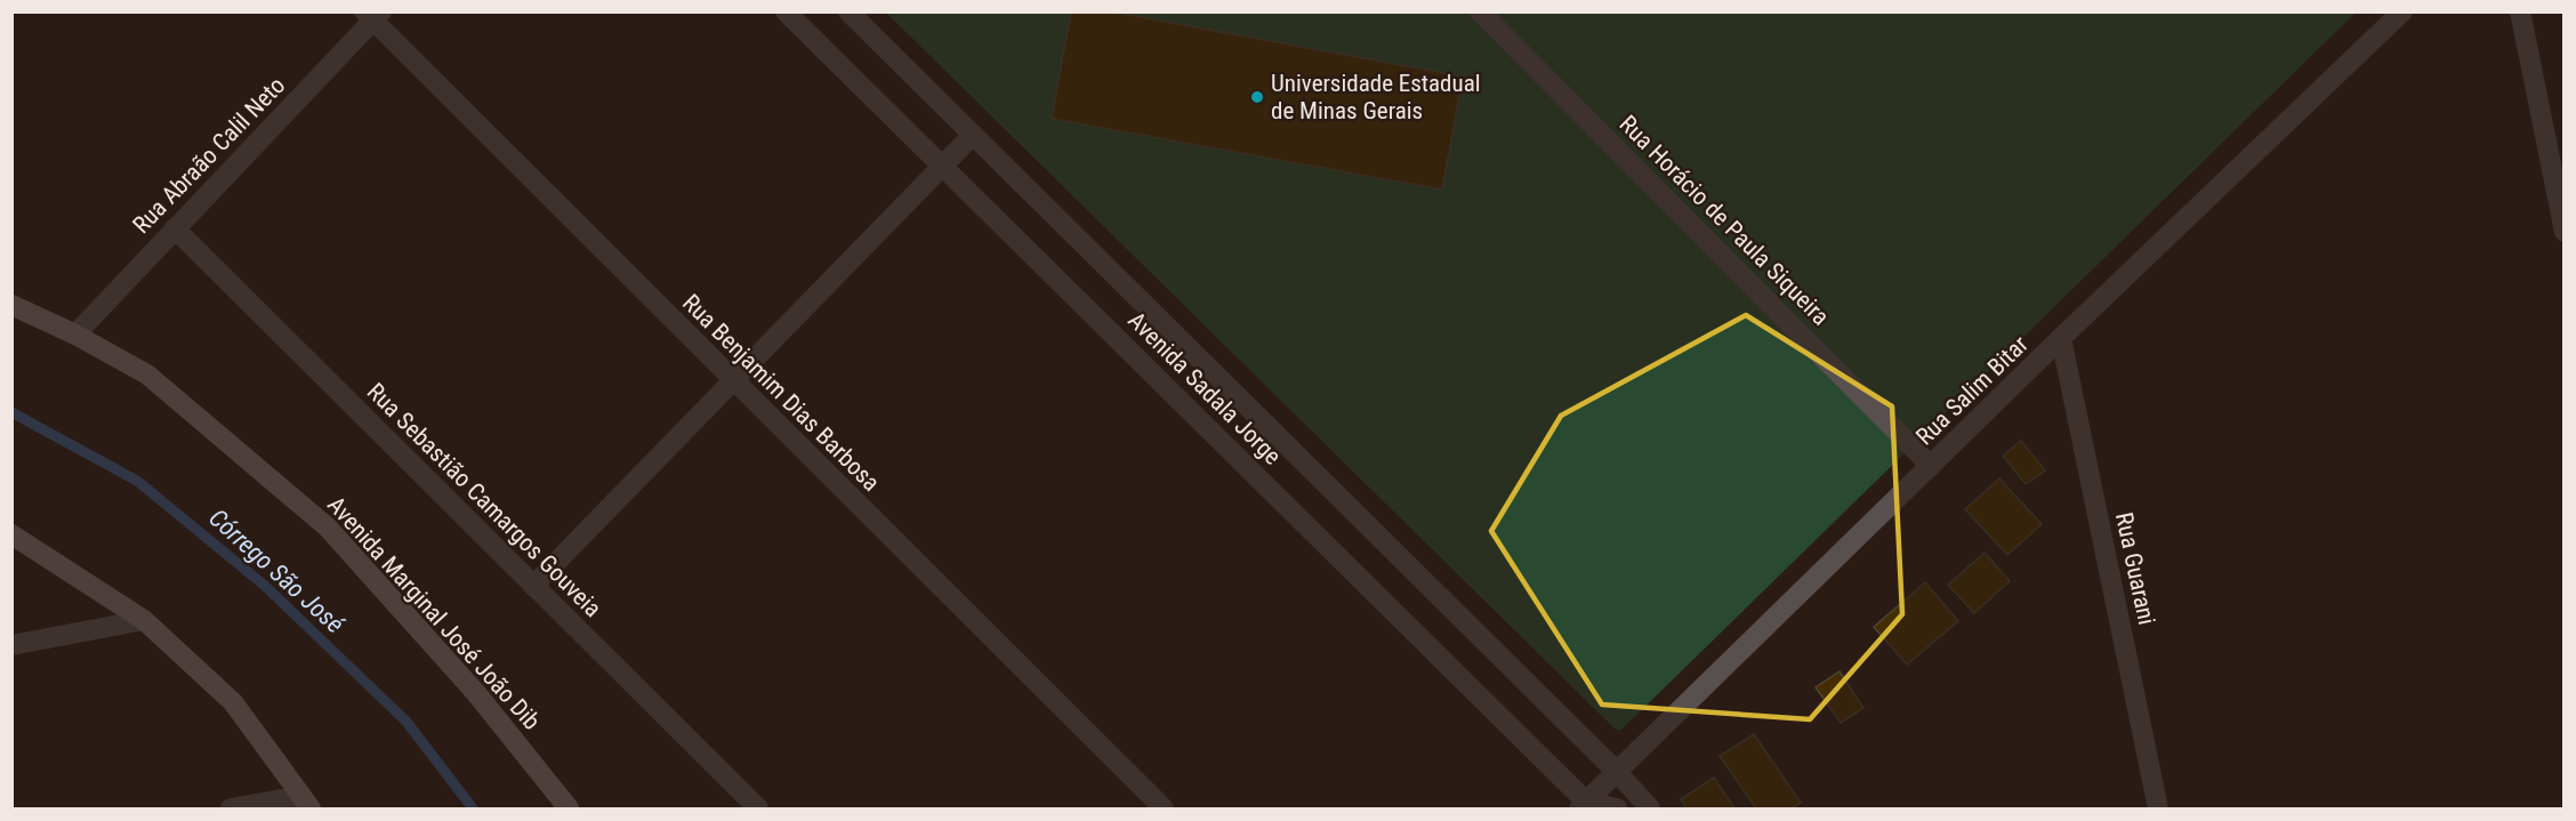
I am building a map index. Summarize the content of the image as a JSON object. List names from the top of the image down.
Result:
{
  "streets": {
    "main road": ["Avenida Marginal José João Dib"],
    "street": [
      "Rua Abraão Calil Neto",
      "Rua Horácio de Paula Siqueira",
      "Avenida Sadala Jorge",
      "Rua Salim Bitar",
      "Rua Benjamim Dias Barbosa",
      "Rua Sebastião Camargos Gouveia",
      "Rua Guarani"
    ]
  },
  "crossings": [
    ["Rua Abraão Calil Neto", "Rua Benjamim Dias Barbosa"],
    ["Rua Abraão Calil Neto", "Rua Sebastião Camargos Gouveia"],
    ["Rua Abraão Calil Neto", "Avenida Marginal José João Dib"],
    ["Rua Horácio de Paula Siqueira", "Rua Salim Bitar"],
    ["Avenida Sadala Jorge", "Rua Salim Bitar"],
    ["Rua Salim Bitar", "Rua Guarani"]
  ],
  "water": ["Córrego São José"],
  "places": ["Universidade Estadual de Minas Gerais"]
}
